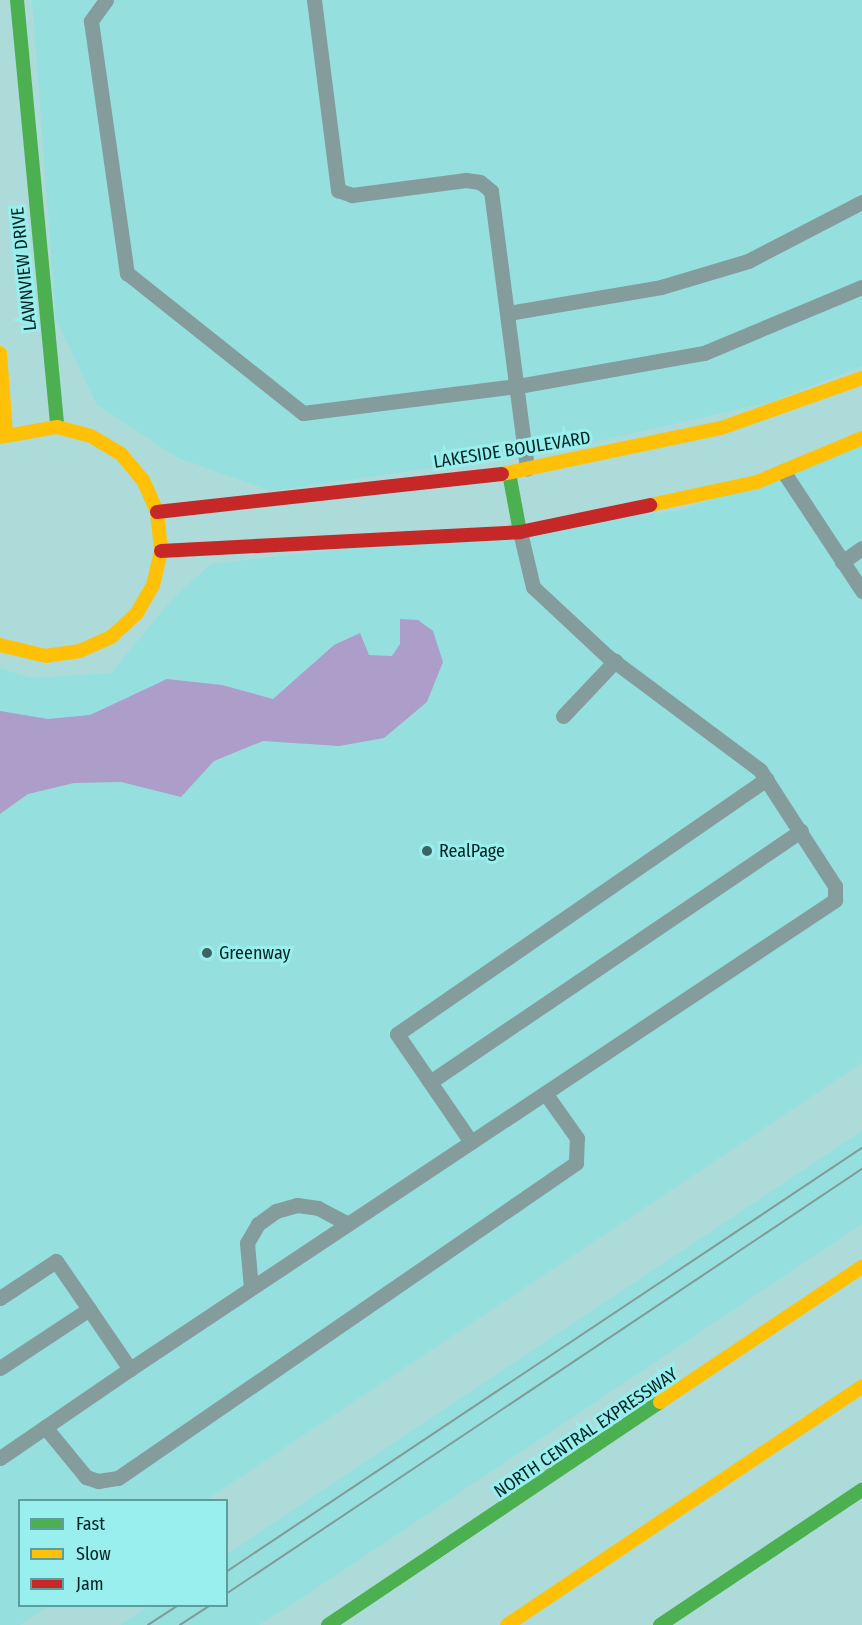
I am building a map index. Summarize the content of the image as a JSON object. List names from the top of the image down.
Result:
{
  "streets": {
    "main road": ["LAWNVIEW DRIVE", "LAKESIDE BOULEVARD", "NORTH CENTRAL EXPRESSWAY"]
  },
  "places": ["RealPage", "Greenway"],
  "legend": ["Fast", "Slow", "Jam"]
}
